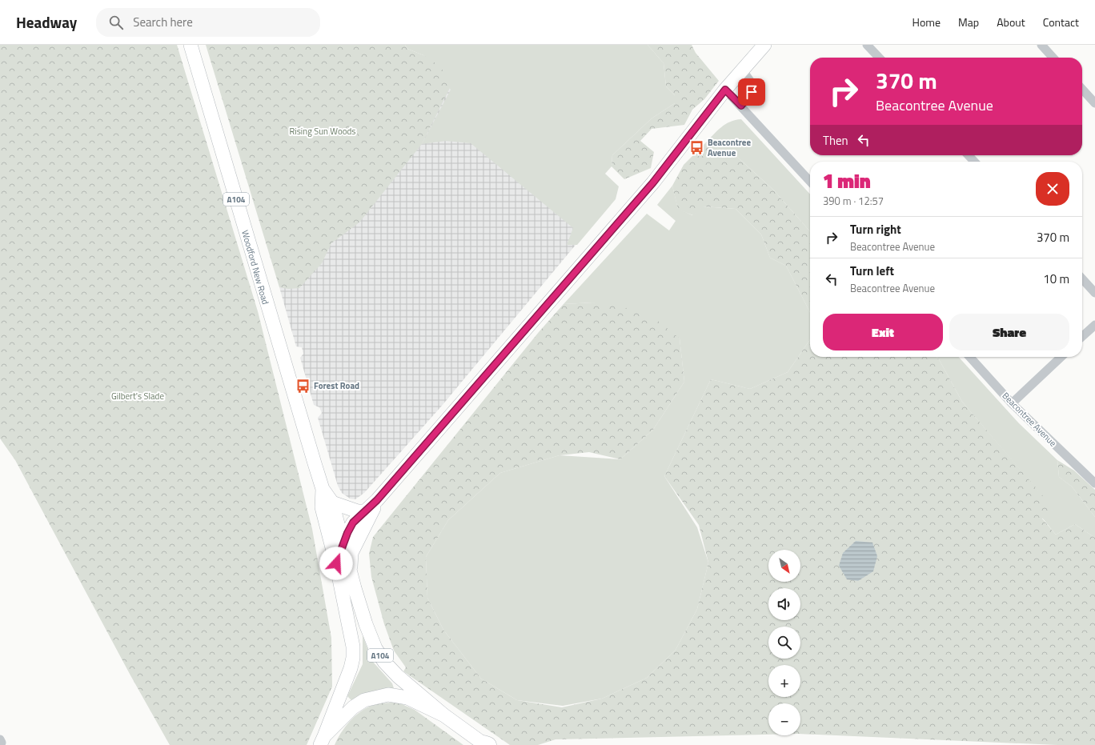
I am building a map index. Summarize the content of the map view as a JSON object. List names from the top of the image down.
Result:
{
  "streets": {
    "main road": ["A104", "Woodford New Road"],
    "street": ["Beacontree Avenue"]
  },
  "parks": ["Rising Sun Woods", "Gilbert's Slade"],
  "places": {
    "bus stop": ["Beacontree Avenue", "Forest Road"]
  },
  "north": "bottom right",
  "page": {
    "header": "Headway",
    "search": "Search here",
    "nav": [
      "Home",
      "Map",
      "About",
      "Contact"
    ],
    "turn": ["370 m", "Beacontree Avenue"],
    "then": "Then",
    "heading": ["1 min", "390 m · 12:57"],
    "list": [
      {
        "name": "Turn right",
        "note": "Beacontree Avenue",
        "value": "370 m"
      },
      {
        "name": "Turn left",
        "note": "Beacontree Avenue",
        "value": "10 m"
      }
    ],
    "buttons": ["Exit", "Share"],
    "map_buttons": ["+", "−"]
  }
}
